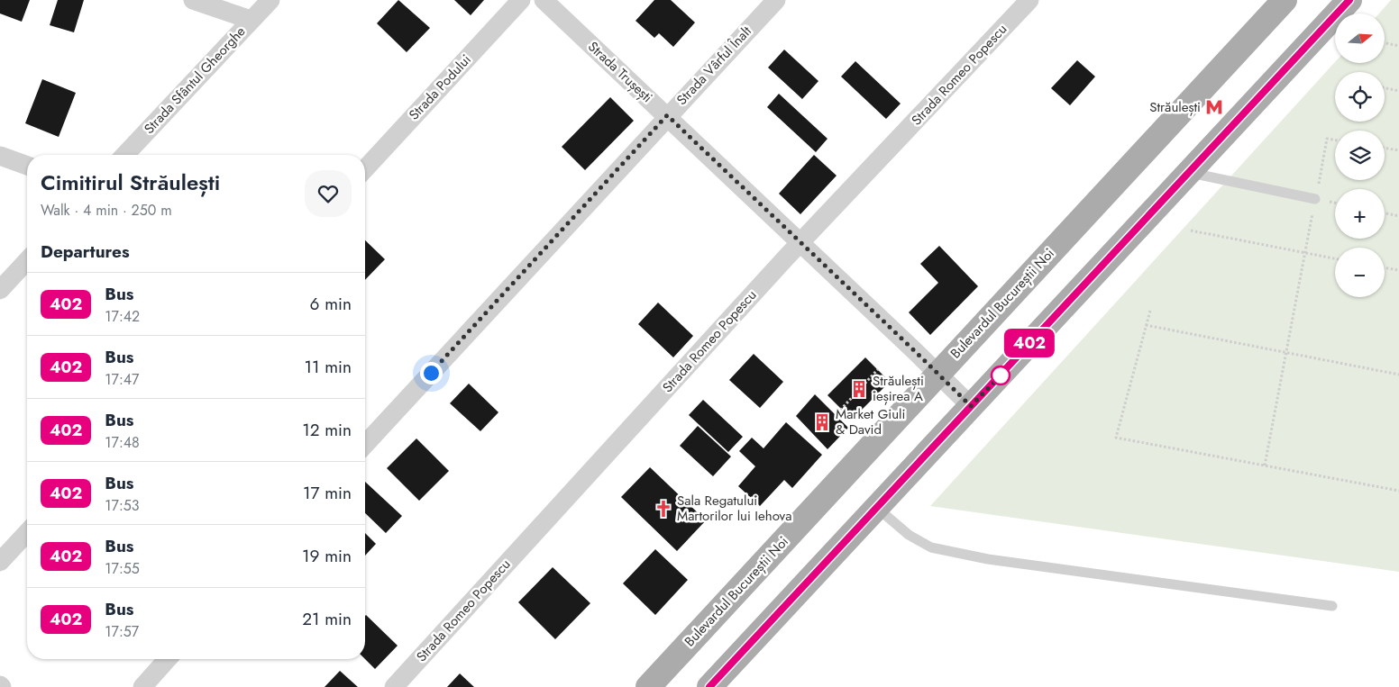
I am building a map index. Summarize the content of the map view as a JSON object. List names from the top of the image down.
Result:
{
  "streets": {
    "main road": ["Bulevardul Bucureștii Noi"],
    "street": [
      "Strada Vârful Înalt",
      "Strada Trușești",
      "Strada Romeo Popescu",
      "Strada Sfântul Gheorghe",
      "Strada Podului"
    ]
  },
  "crossings": [
    ["Strada Vârful Înalt", "Strada Trușești"],
    ["Strada Trușești", "Strada Romeo Popescu"],
    ["Strada Trușești", "Bulevardul Bucureștii Noi"]
  ],
  "places": {
    "metro station": ["Străulești"],
    "building": ["Străulești ieșirea A", "Market Giuli & David"],
    "church": ["Sala Regatului Martorilor lui Iehova"]
  },
  "lines": ["bus line 402"],
  "north": "right",
  "page": {
    "on_map": "402",
    "map_buttons": ["+", "−"],
    "heading": [
      ["Cimitirul Străulești", "Walk · 4 min · 250 m"],
      "Departures"
    ],
    "list": [
      {
        "mark": "402",
        "name": "Bus",
        "note": "17:42",
        "value": "6 min"
      },
      {
        "mark": "402",
        "name": "Bus",
        "note": "17:47",
        "value": "11 min"
      },
      {
        "mark": "402",
        "name": "Bus",
        "note": "17:48",
        "value": "12 min"
      },
      {
        "mark": "402",
        "name": "Bus",
        "note": "17:53",
        "value": "17 min"
      },
      {
        "mark": "402",
        "name": "Bus",
        "note": "17:55",
        "value": "19 min"
      },
      {
        "mark": "402",
        "name": "Bus",
        "note": "17:57",
        "value": "21 min"
      }
    ]
  }
}
